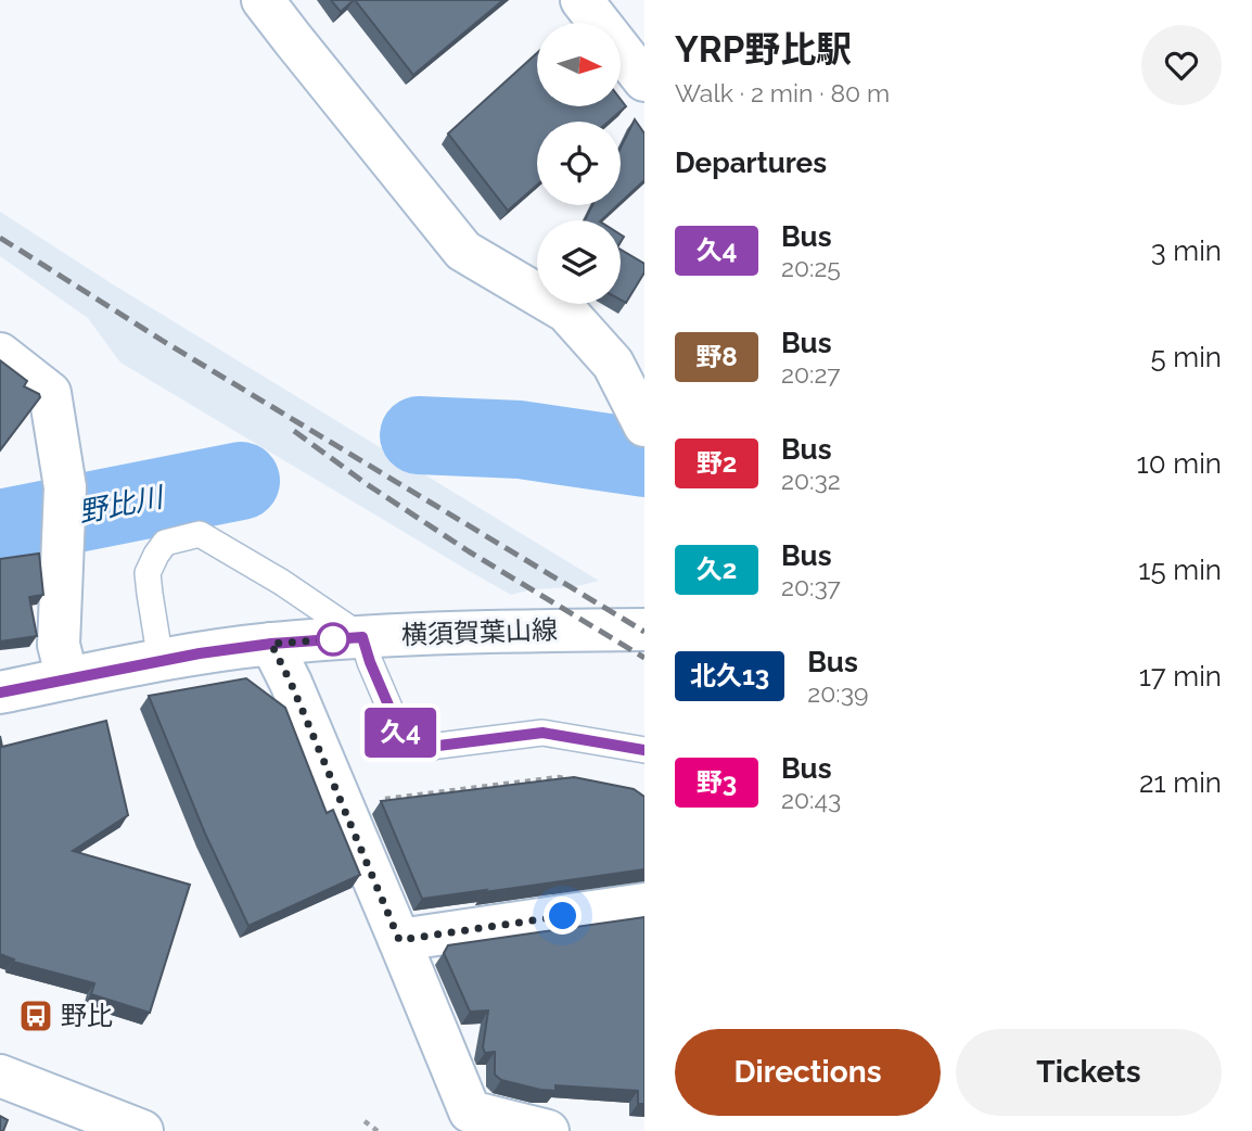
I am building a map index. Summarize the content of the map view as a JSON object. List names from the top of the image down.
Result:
{
  "streets": {
    "main road": ["横須賀葉山線"]
  },
  "water": ["野比川"],
  "places": {
    "bus stop": ["野比"]
  },
  "lines": ["bus line 久4"],
  "north": "right",
  "page": {
    "on_map": "久4",
    "heading": [
      ["YRP野比駅", "Walk · 2 min · 80 m"],
      "Departures"
    ],
    "list": [
      {
        "mark": "久4",
        "name": "Bus",
        "note": "20:25",
        "value": "3 min"
      },
      {
        "mark": "野8",
        "name": "Bus",
        "note": "20:27",
        "value": "5 min"
      },
      {
        "mark": "野2",
        "name": "Bus",
        "note": "20:32",
        "value": "10 min"
      },
      {
        "mark": "久2",
        "name": "Bus",
        "note": "20:37",
        "value": "15 min"
      },
      {
        "mark": "北久13",
        "name": "Bus",
        "note": "20:39",
        "value": "17 min"
      },
      {
        "mark": "野3",
        "name": "Bus",
        "note": "20:43",
        "value": "21 min"
      }
    ],
    "buttons": ["Directions", "Tickets"]
  }
}
